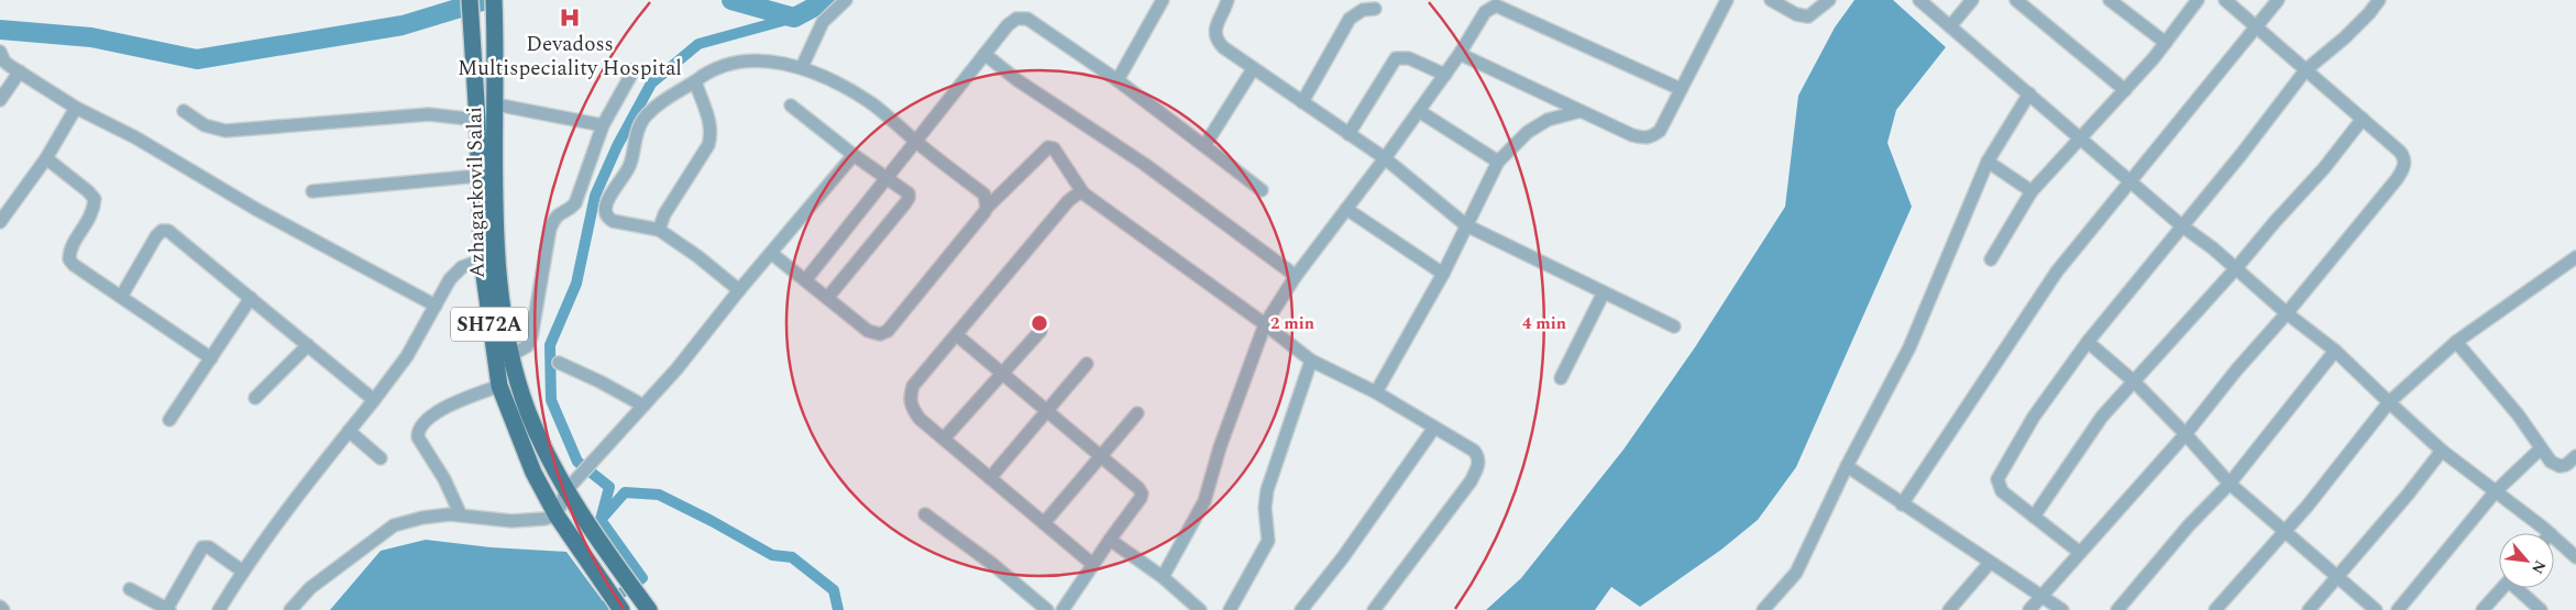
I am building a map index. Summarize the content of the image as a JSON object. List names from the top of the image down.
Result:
{
  "streets": {
    "main road": ["Azhagarkovil Salai", "SH72A"]
  },
  "places": {
    "hospital": ["Devadoss Multispeciality Hospital"]
  },
  "north": "bottom right",
  "rings": ["2 min", "4 min"]
}
